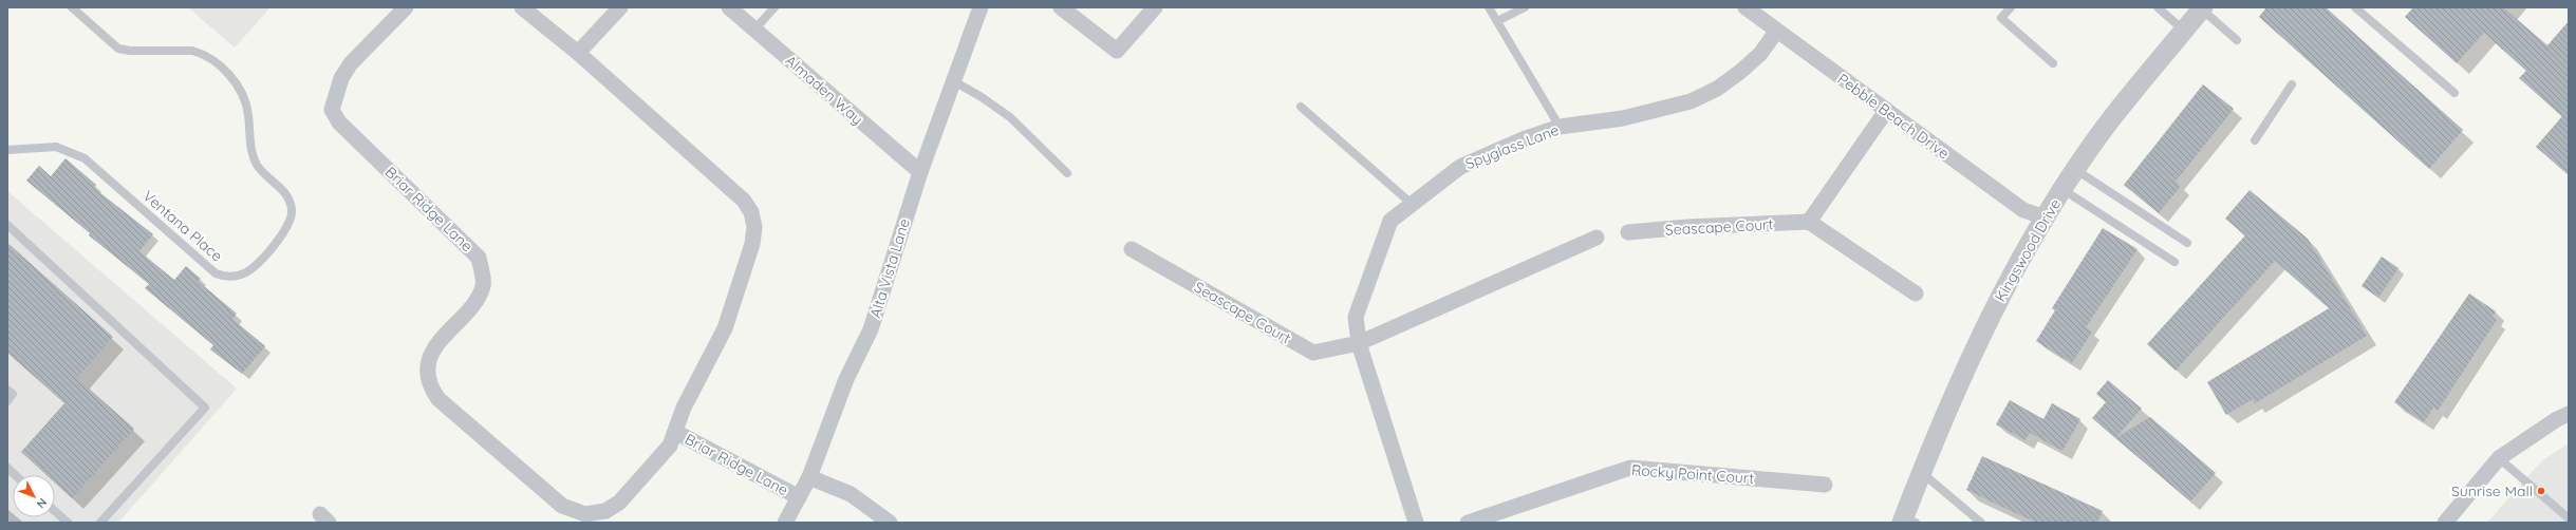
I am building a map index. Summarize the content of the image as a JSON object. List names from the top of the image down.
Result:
{
  "streets": {
    "street": [
      "Almaden Way",
      "Pebble Beach Drive",
      "Spyglass Lane",
      "Briar Ridge Lane",
      "Seascape Court",
      "Kingswood Drive",
      "Alta Vista Lane",
      "Rocky Point Court"
    ],
    "lane": ["Ventana Place"]
  },
  "crossings": [
    ["Almaden Way", "Alta Vista Lane"],
    ["Pebble Beach Drive", "Spyglass Lane"],
    ["Pebble Beach Drive", "Kingswood Drive"],
    ["Spyglass Lane", "Seascape Court"],
    ["Briar Ridge Lane", "Alta Vista Lane"]
  ],
  "places": ["Sunrise Mall"],
  "north": "bottom right"
}
